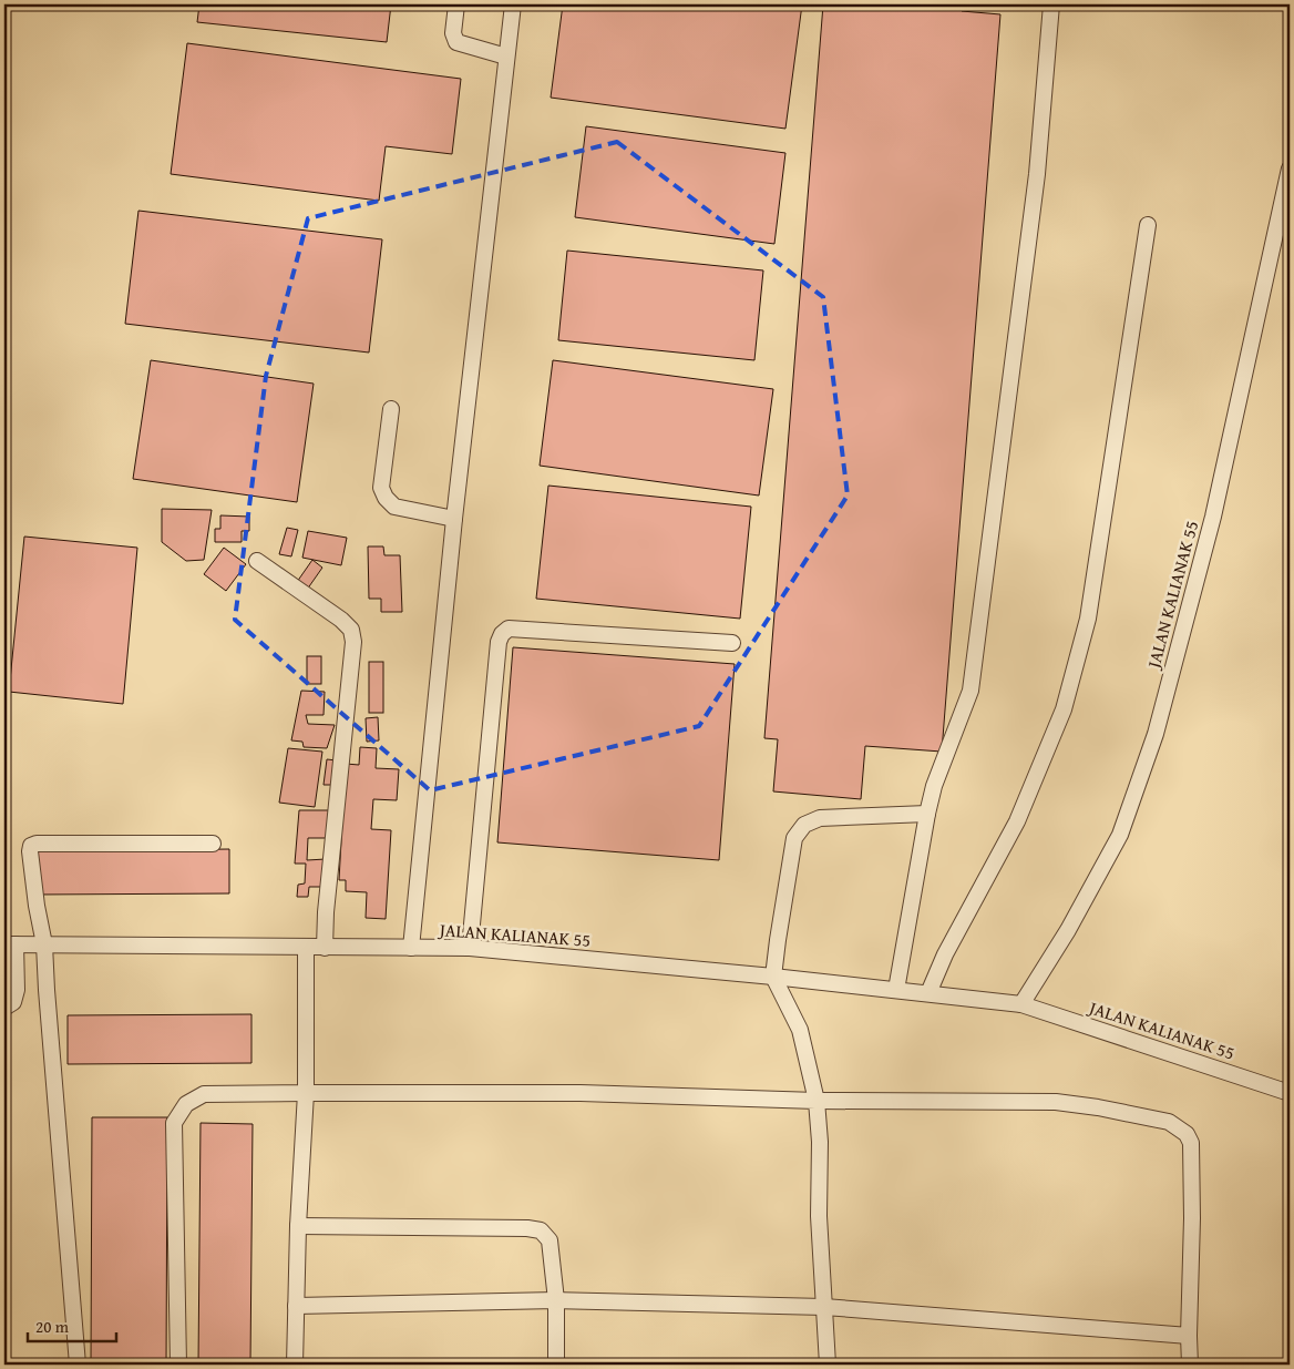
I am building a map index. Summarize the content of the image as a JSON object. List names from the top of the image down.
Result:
{
  "streets": {
    "lane": ["JALAN KALIANAK 55"]
  },
  "scale_bar": "20 m"
}
